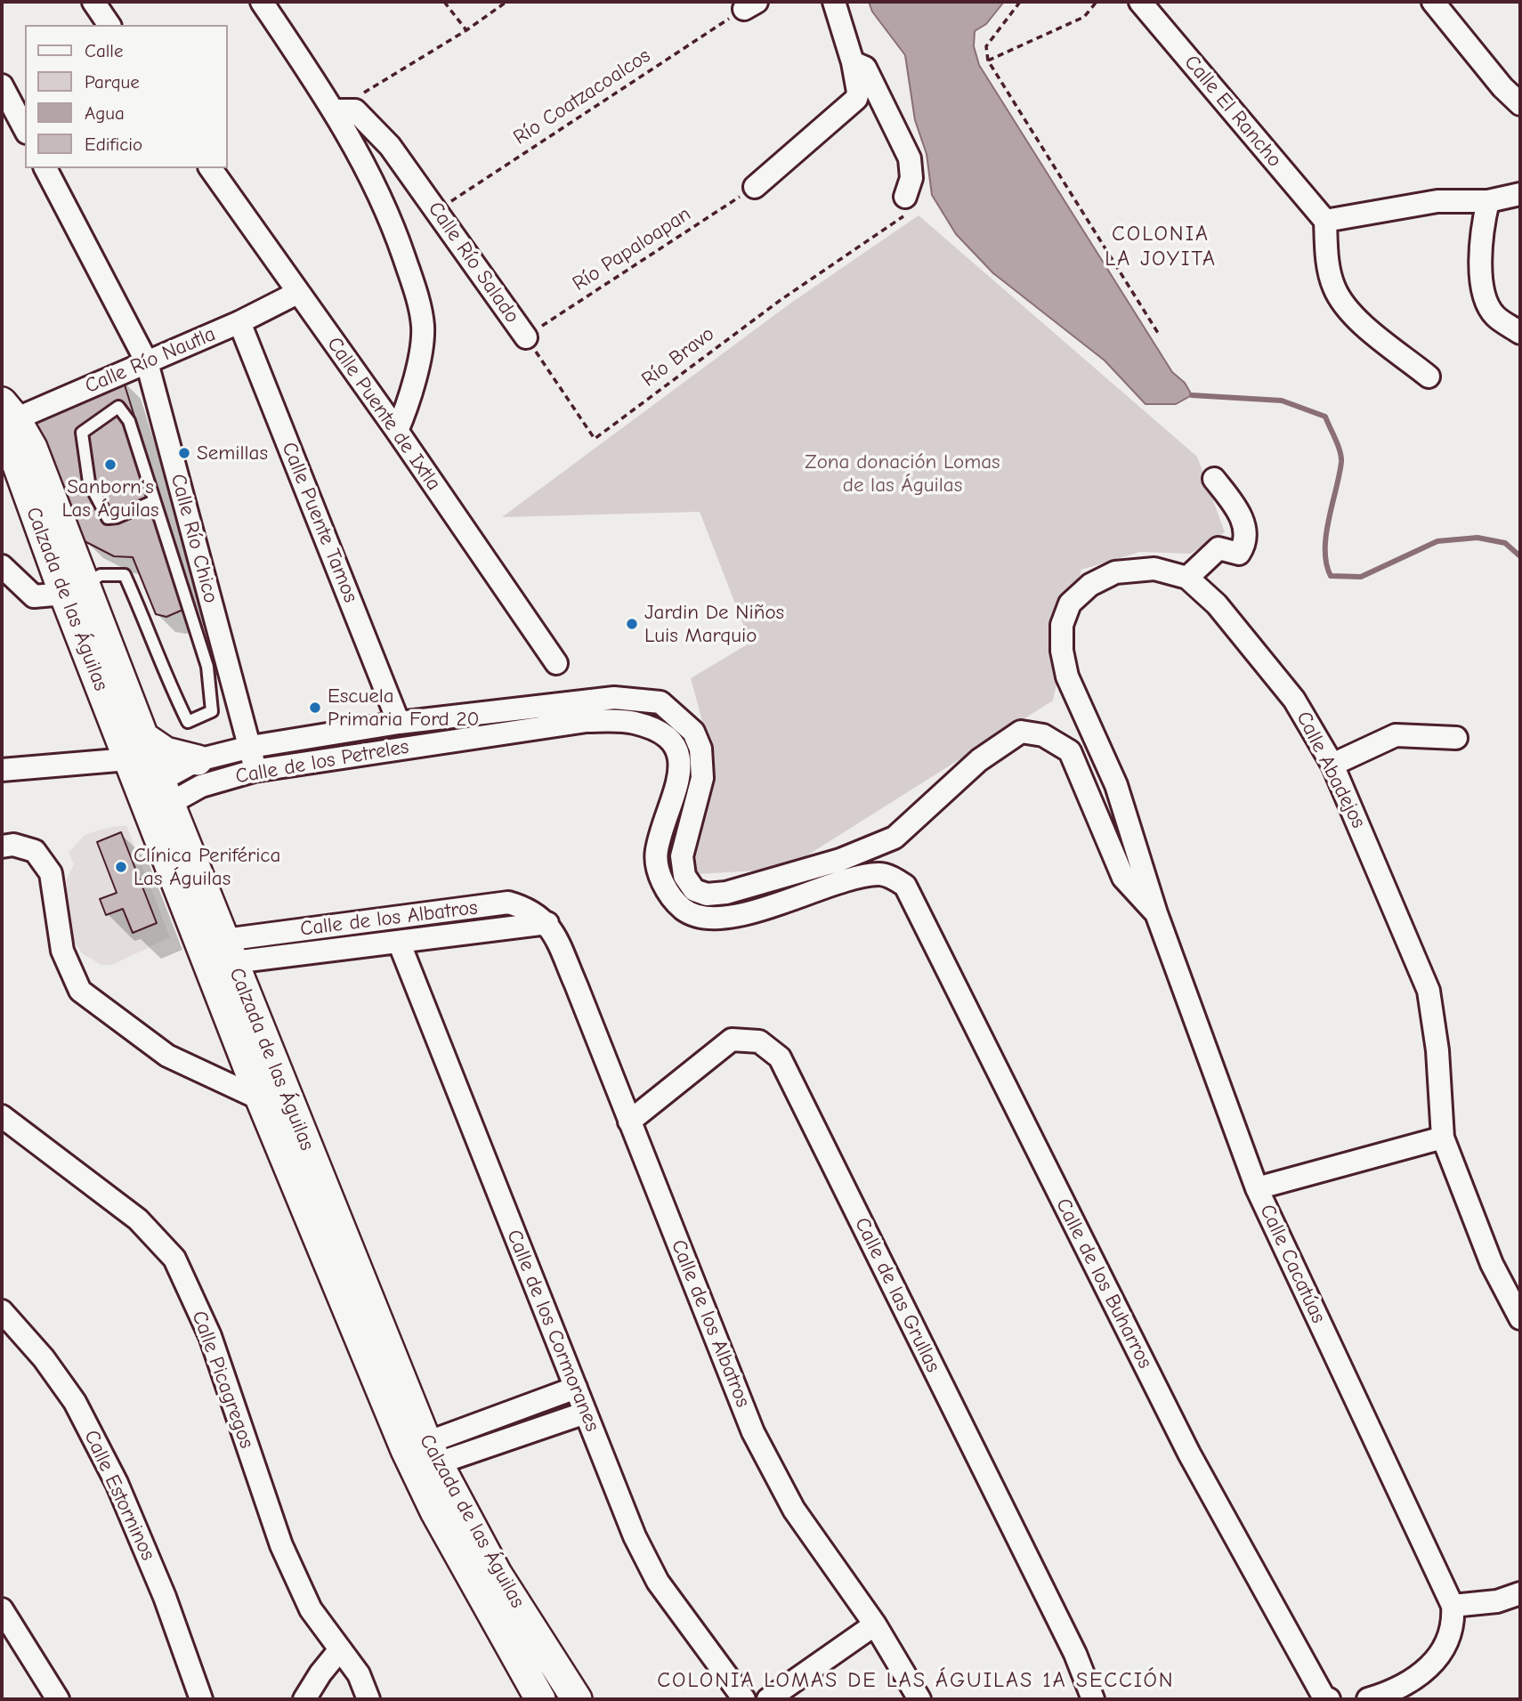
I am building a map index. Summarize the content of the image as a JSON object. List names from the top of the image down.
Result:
{
  "streets": {
    "main road": ["Calzada de las Águilas"],
    "street": [
      "Calle El Rancho",
      "Calle Río Salado",
      "Calle Río Nautla",
      "Calle Puente de Ixtla",
      "Calle Puente Tamos",
      "Calle Río Chico",
      "Calle de los Petreles",
      "Calle Abadejos",
      "Calle de los Albatros",
      "Calle Cacatúas",
      "Calle de los Buharros",
      "Calle de las Grullas",
      "Calle de los Cormoranes",
      "Calle Picagregos",
      "Calle Estorninos"
    ],
    "path": ["Río Coatzacoalcos", "Río Papaloapan", "Río Bravo"]
  },
  "crossings": [
    ["Río Coatzacoalcos", "Calle Río Salado"],
    ["Río Papaloapan", "Calle Río Salado"],
    ["Calle Río Salado", "Río Bravo"],
    ["Calle Río Nautla", "Calle Puente de Ixtla"],
    ["Calle Río Nautla", "Calle Puente Tamos"],
    ["Calle Río Nautla", "Calle Río Chico"],
    ["Calle Río Nautla", "Calzada de las Águilas"],
    ["Calle Puente Tamos", "Calle de los Petreles"],
    ["Calle Río Chico", "Calle de los Petreles"],
    ["Calzada de las Águilas", "Calle de los Petreles"],
    ["Calzada de las Águilas", "Calle de los Albatros"],
    ["Calle de los Petreles", "Calle Abadejos"],
    ["Calle de los Petreles", "Calle Cacatúas"],
    ["Calle de los Petreles", "Calle de los Buharros"],
    ["Calle Abadejos", "Calle Cacatúas"],
    ["Calle de los Albatros", "Calle de las Grullas"],
    ["Calle de los Albatros", "Calle de los Cormoranes"]
  ],
  "districts": ["COLONIA LA JOYITA", "COLONIA LOMAS DE LAS ÁGUILAS 1A SECCIÓN"],
  "parks": ["Zona donación Lomas de las Águilas"],
  "places": [
    "Semillas",
    "Sanborn's Las Águilas",
    "Jardin De Niños Luis Marquio",
    "Escuela Primaria Ford 20",
    "Clínica Periférica Las Águilas"
  ],
  "legend": [
    "Calle",
    "Parque",
    "Agua",
    "Edificio"
  ]
}
